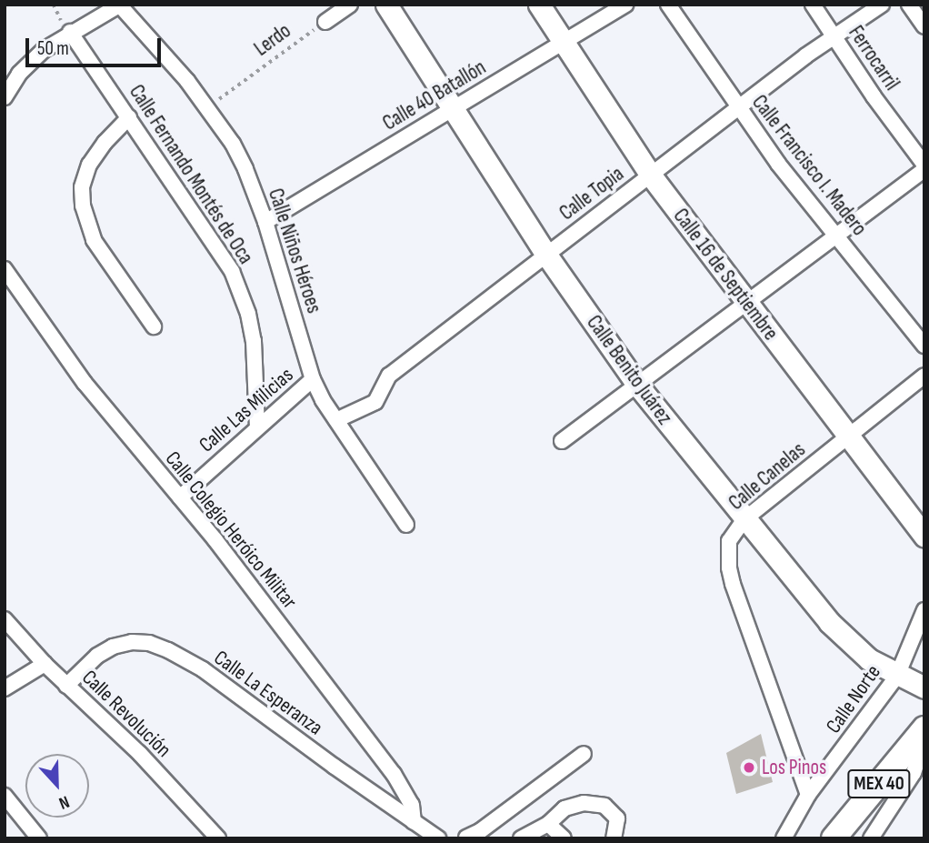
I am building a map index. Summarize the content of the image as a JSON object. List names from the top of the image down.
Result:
{
  "streets": {
    "main road": ["MEX 40"],
    "street": [
      "Ferrocarril",
      "Calle 40 Batallón",
      "Calle Francisco I. Madero",
      "Calle Fernando Montés de Oca",
      "Calle Topia",
      "Calle Niños Héroes",
      "Calle 16 de Septiembre",
      "Calle Benito Juárez",
      "Calle Las Milicias",
      "Calle Canelas",
      "Calle Colegio Heróico Militar",
      "Calle La Esperanza",
      "Calle Norte",
      "Calle Revolución"
    ],
    "path": ["Lerdo"]
  },
  "crossings": [
    ["Lerdo", "Calle Niños Héroes"],
    ["Ferrocarril", "Calle Topia"],
    ["Calle 40 Batallón", "Calle Niños Héroes"],
    ["Calle 40 Batallón", "Calle 16 de Septiembre"],
    ["Calle 40 Batallón", "Calle Benito Juárez"],
    ["Calle Francisco I. Madero", "Calle Topia"],
    ["Calle Fernando Montés de Oca", "Calle Las Milicias"],
    ["Calle Topia", "Calle Niños Héroes"],
    ["Calle Topia", "Calle 16 de Septiembre"],
    ["Calle Topia", "Calle Benito Juárez"],
    ["Calle Niños Héroes", "Calle Las Milicias"],
    ["Calle 16 de Septiembre", "Calle Canelas"],
    ["Calle Benito Juárez", "Calle Canelas"],
    ["Calle Benito Juárez", "Calle Norte"],
    ["Calle Las Milicias", "Calle Colegio Heróico Militar"],
    ["Calle Canelas", "Calle Norte"],
    ["Calle Colegio Heróico Militar", "Calle La Esperanza"],
    ["Calle La Esperanza", "Calle Revolución"]
  ],
  "places": ["Los Pinos"],
  "scale_bar": "50 m",
  "north": "bottom"
}
